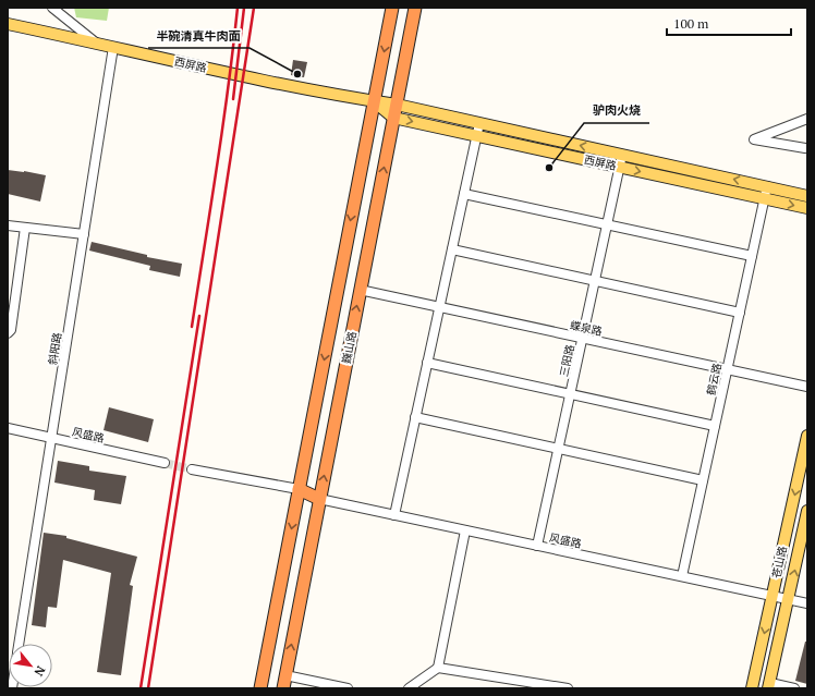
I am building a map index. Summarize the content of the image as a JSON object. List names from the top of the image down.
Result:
{
  "streets": {
    "highway": ["巍山路"],
    "main road": ["西屏路", "苍山路"],
    "street": [
      "蝶泉路",
      "斜阳路",
      "三阳路",
      "鹤云路",
      "风盛路"
    ]
  },
  "crossings": [
    ["西屏路", "巍山路"],
    ["西屏路", "斜阳路"],
    ["西屏路", "三阳路"],
    ["西屏路", "鹤云路"],
    ["蝶泉路", "巍山路"],
    ["蝶泉路", "三阳路"],
    ["蝶泉路", "鹤云路"],
    ["巍山路", "风盛路"],
    ["斜阳路", "风盛路"],
    ["三阳路", "风盛路"],
    ["鹤云路", "风盛路"],
    ["风盛路", "苍山路"]
  ],
  "places": ["半碗清真牛肉面", "驴肉火烧"],
  "scale_bar": "100 m",
  "north": "bottom right"
}
